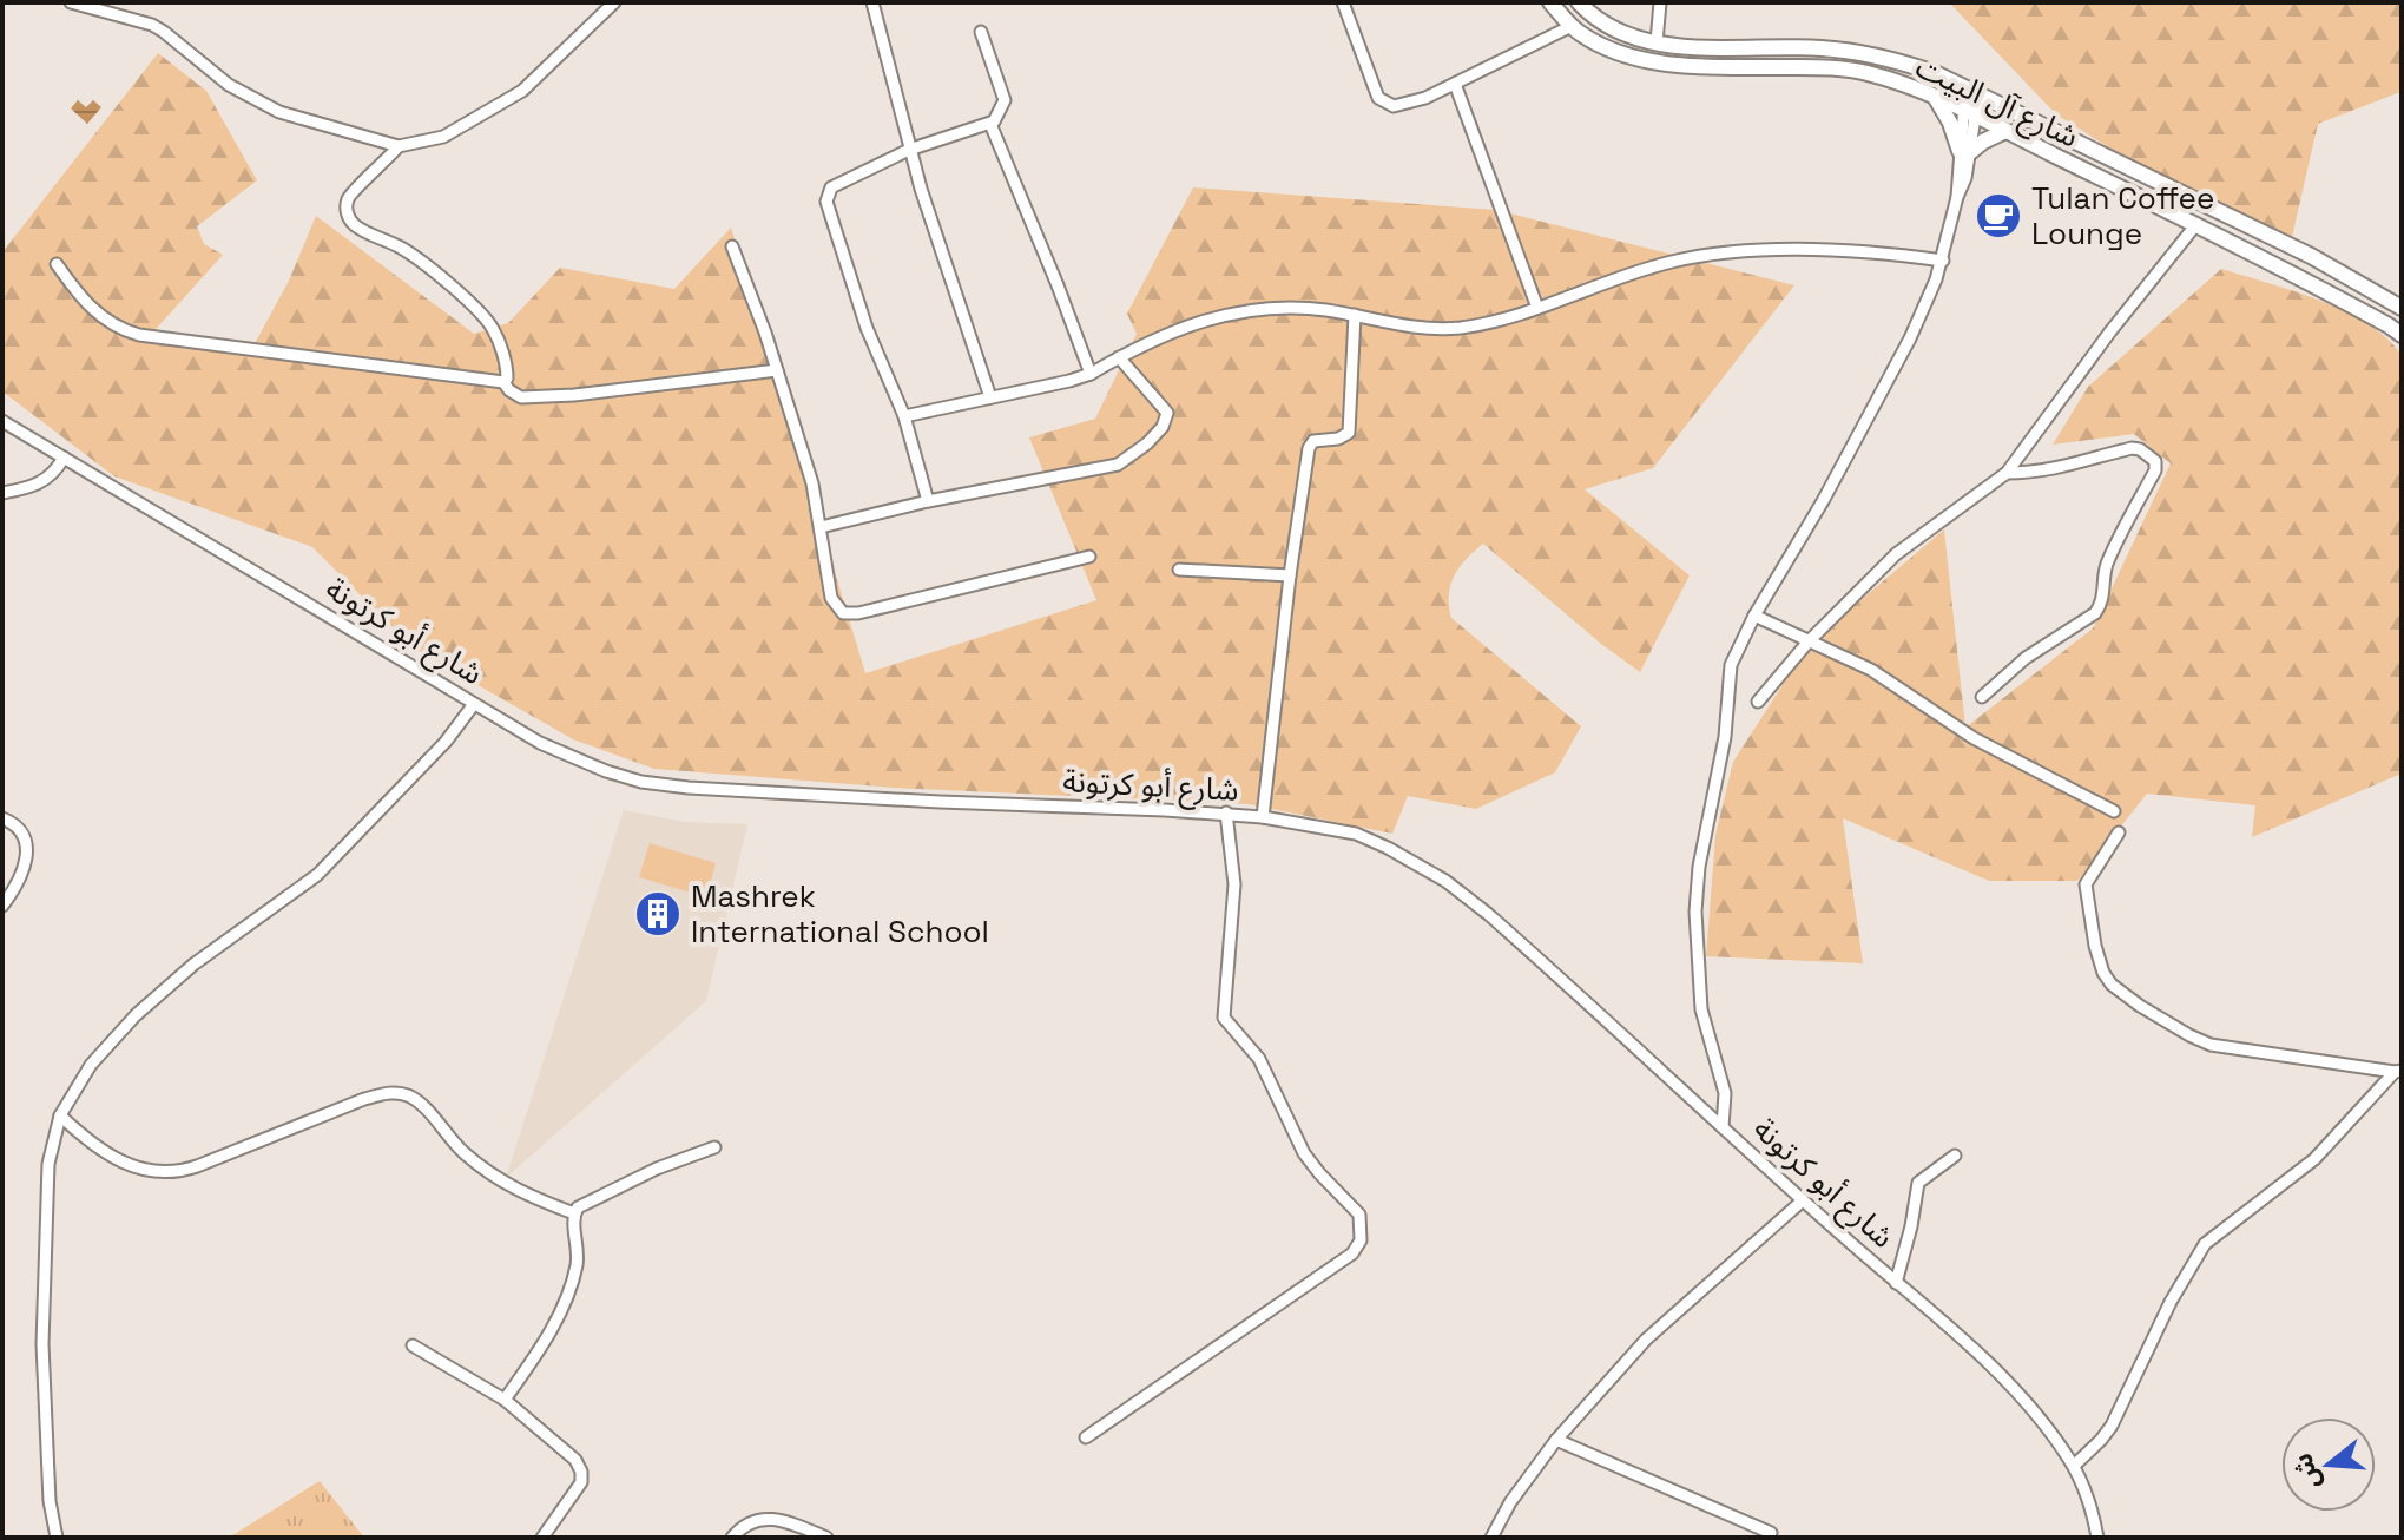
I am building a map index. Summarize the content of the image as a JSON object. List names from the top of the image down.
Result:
{
  "streets": {
    "street": ["شارع آل البيت", "شارع أبو كرتونة"]
  },
  "places": {
    "cafe": ["Tulan Coffee Lounge"],
    "building": ["Mashrek International School"]
  },
  "north": "left"
}
